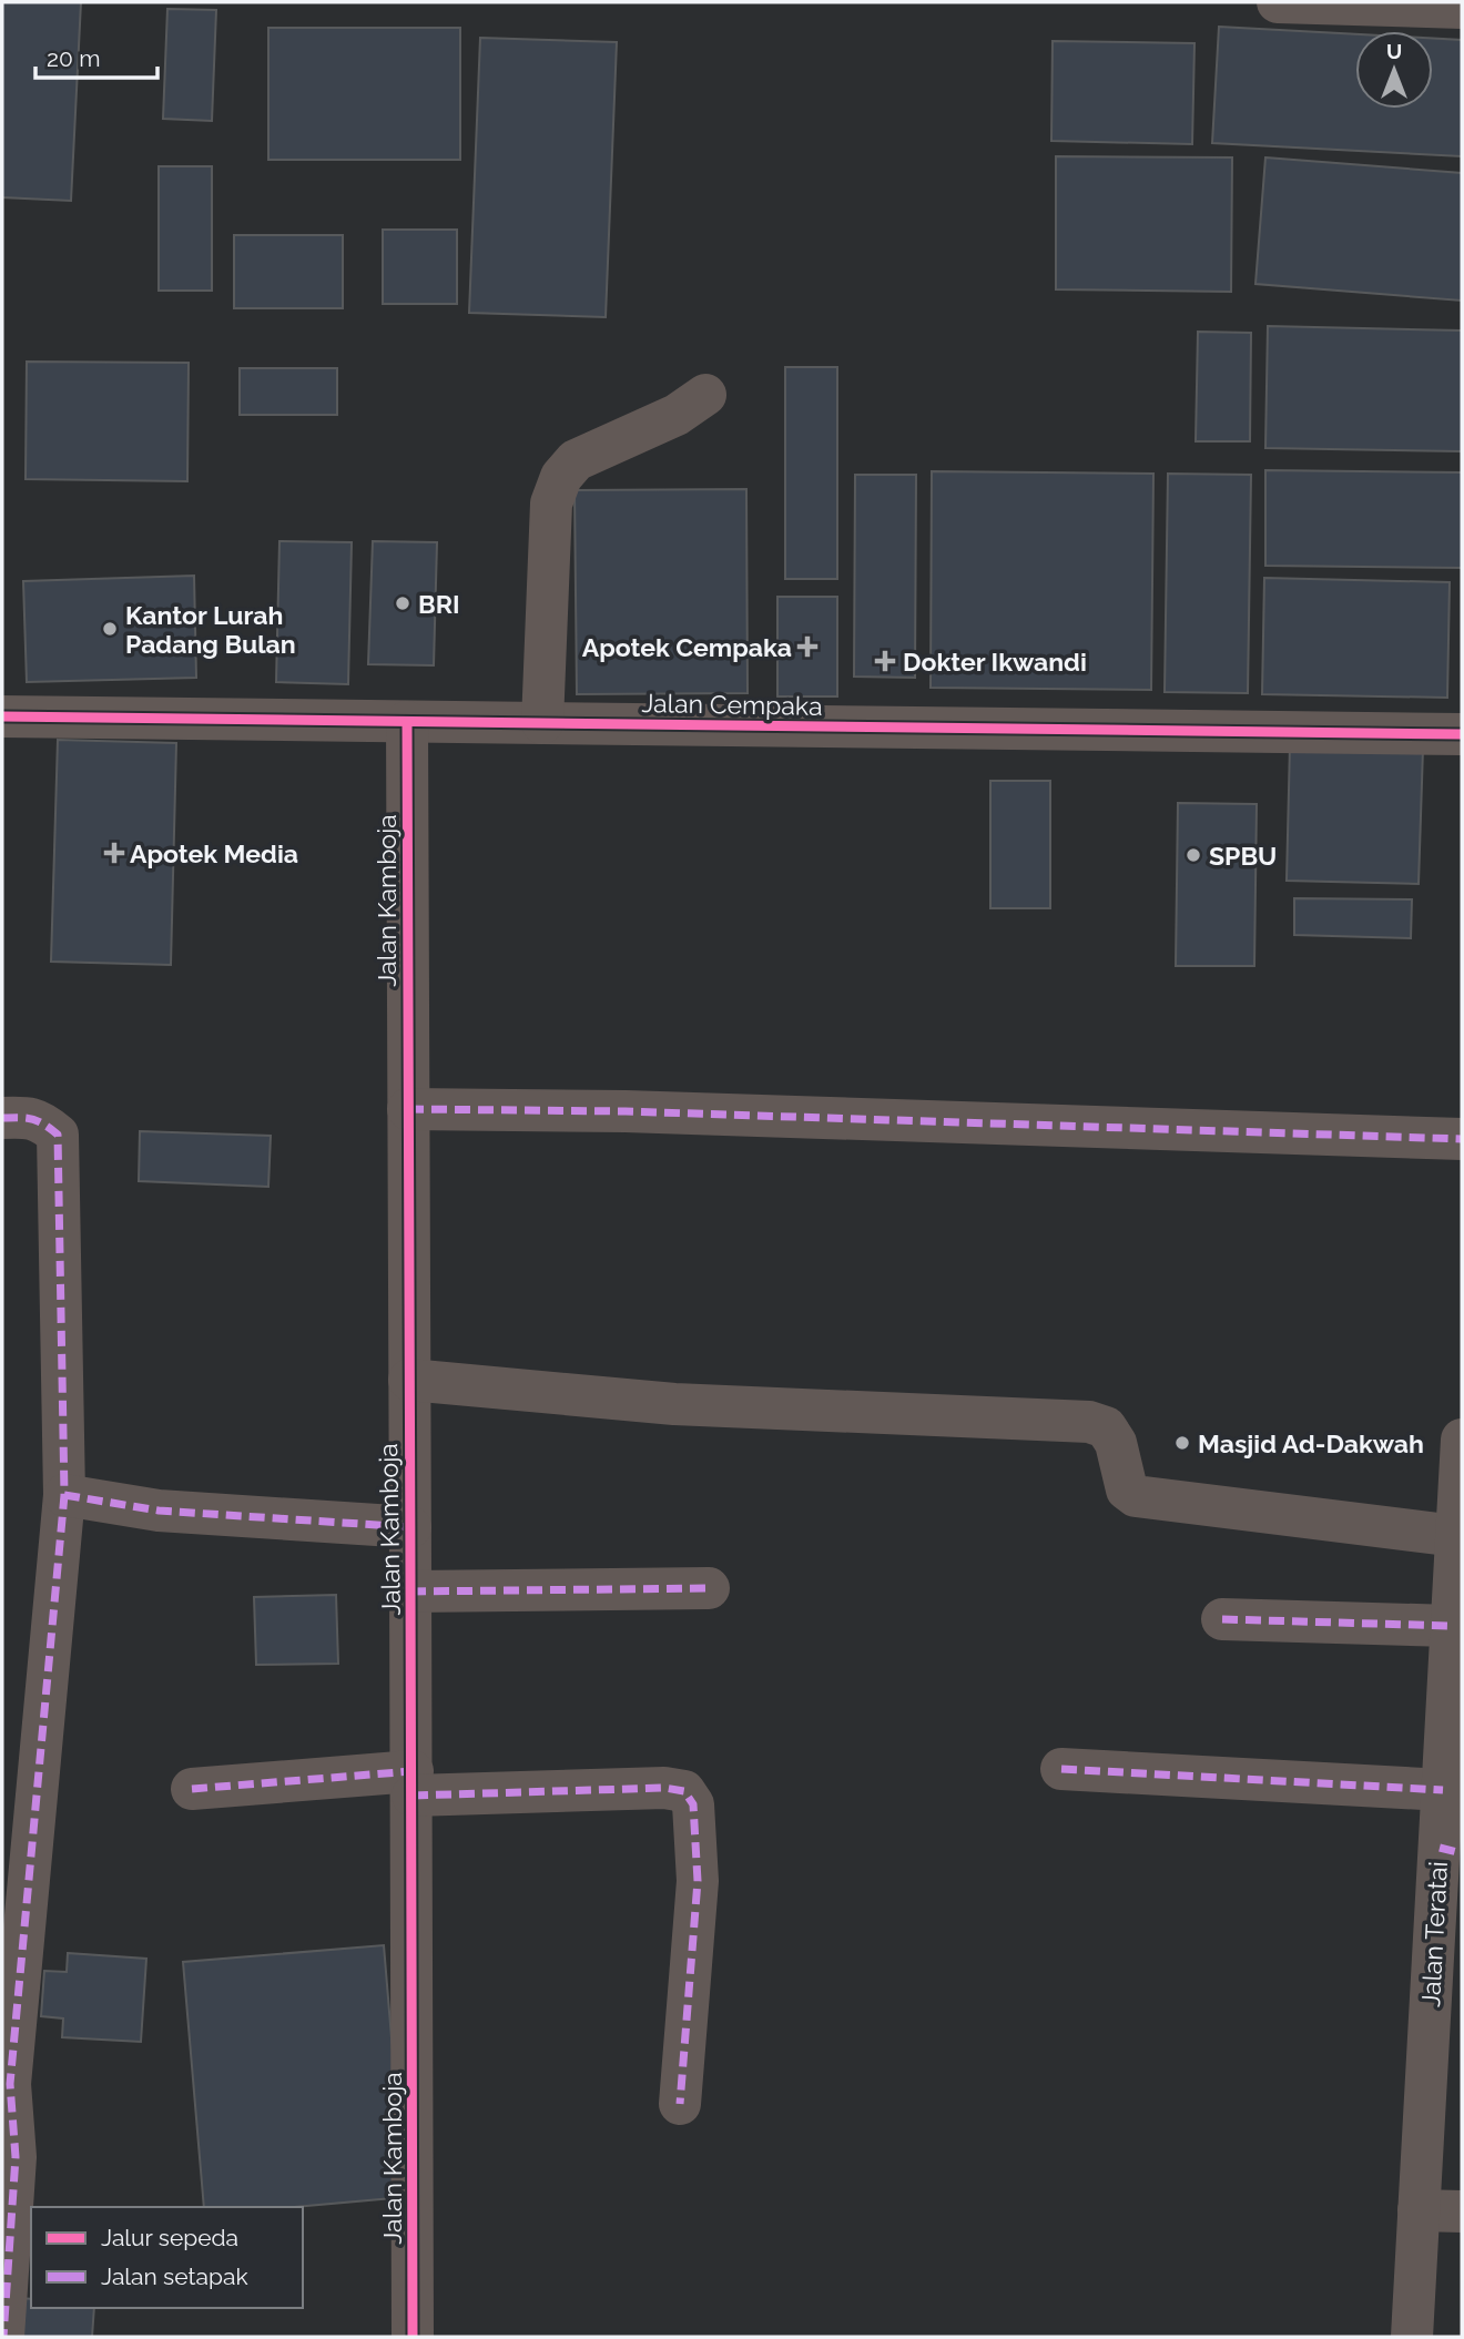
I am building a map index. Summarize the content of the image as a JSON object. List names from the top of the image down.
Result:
{
  "streets": {
    "street": ["Jalan Cempaka", "Jalan Kamboja", "Jalan Teratai"]
  },
  "crossings": [
    ["Jalan Cempaka", "Jalan Kamboja"]
  ],
  "places": {
    "other": [
      "BRI",
      "Kantor Lurah Padang Bulan",
      "SPBU",
      "Masjid Ad-Dakwah"
    ],
    "health": ["Apotek Cempaka", "Dokter Ikwandi", "Apotek Media"]
  },
  "legend": ["Jalur sepeda", "Jalan setapak"],
  "scale_bar": "20 m",
  "north": "top"
}
